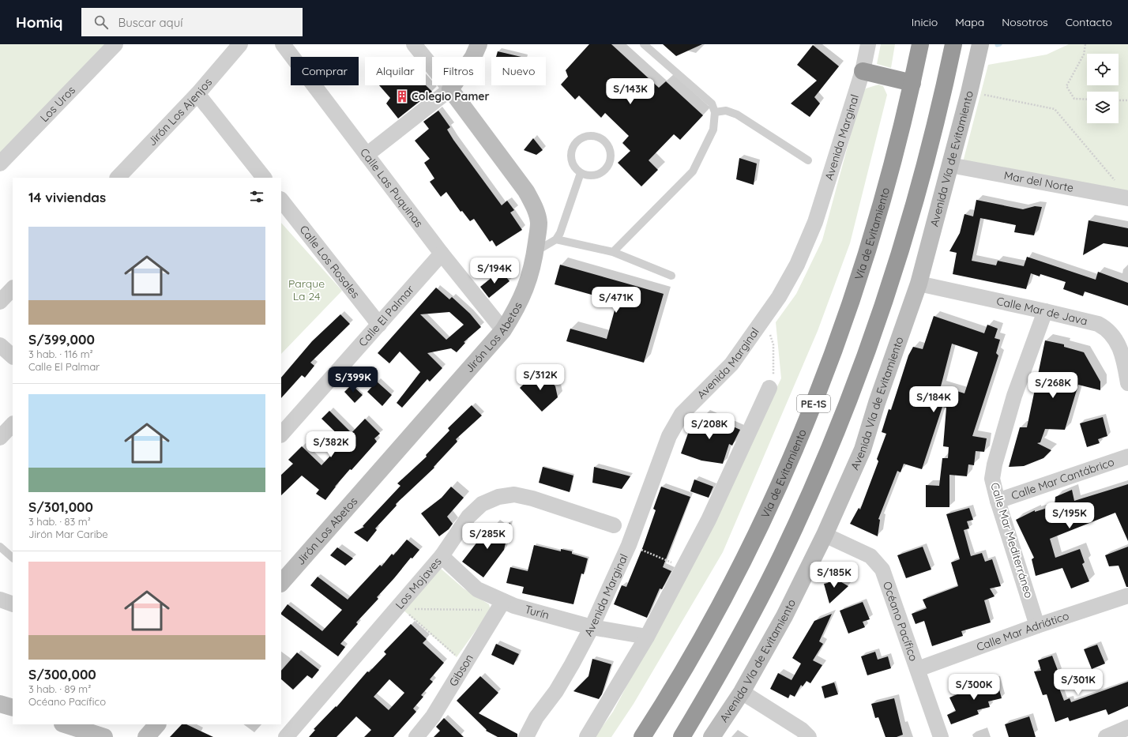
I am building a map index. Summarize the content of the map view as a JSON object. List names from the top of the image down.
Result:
{
  "streets": {
    "highway": ["Vía de Evitamiento", "PE-1S"],
    "street": [
      "Los Uros",
      "Jirón Los Ajenjos",
      "Avenida Marginal",
      "Avenida Vía de Evitamiento",
      "Mar del Norte",
      "Calle Las Puquinas",
      "Calle Los Rosales",
      "Calle Mar de Java",
      "Calle El Palmar",
      "Jirón Los Abetos",
      "Calle Mar Cantábrico",
      "Calle Mar Mediterráneo",
      "Los Mojaves",
      "Turín",
      "Océano Pacífico",
      "Calle Mar Adriático",
      "Gibson"
    ]
  },
  "crossings": [
    ["Avenida Marginal", "Turín"],
    ["Avenida Vía de Evitamiento", "Mar del Norte"],
    ["Avenida Vía de Evitamiento", "Calle Mar de Java"],
    ["Avenida Vía de Evitamiento", "Océano Pacífico"],
    ["Calle Las Puquinas", "Calle El Palmar"],
    ["Calle Las Puquinas", "Jirón Los Abetos"],
    ["Calle Los Rosales", "Calle El Palmar"],
    ["Calle Mar de Java", "Calle Mar Mediterráneo"],
    ["Calle Mar Cantábrico", "Calle Mar Mediterráneo"],
    ["Calle Mar Mediterráneo", "Calle Mar Adriático"],
    ["Los Mojaves", "Turín"],
    ["Turín", "Gibson"],
    ["Océano Pacífico", "Calle Mar Adriático"]
  ],
  "parks": ["Parque La 24"],
  "places": {
    "building": ["Colegio Pamer"]
  },
  "page": {
    "header": "Homiq",
    "search": "Buscar aquí",
    "nav": [
      "Inicio",
      "Mapa",
      "Nosotros",
      "Contacto"
    ],
    "chip": [
      "Comprar",
      "Alquilar",
      "Filtros",
      "Nuevo"
    ],
    "price": [
      "S/143K",
      "S/194K",
      "S/471K",
      "S/312K",
      "S/399K",
      "S/268K",
      "S/184K",
      "S/208K",
      "S/382K",
      "S/195K",
      "S/285K",
      "S/185K",
      "S/301K",
      "S/300K"
    ],
    "heading": "14 viviendas",
    "list": [
      {
        "name": "S/399,000",
        "note": "3 hab. · 116 m² · Calle El Palmar"
      },
      {
        "name": "S/301,000",
        "note": "3 hab. · 83 m² · Jirón Mar Caribe"
      },
      {
        "name": "S/300,000",
        "note": "3 hab. · 89 m² · Océano Pacífico"
      }
    ]
  }
}
